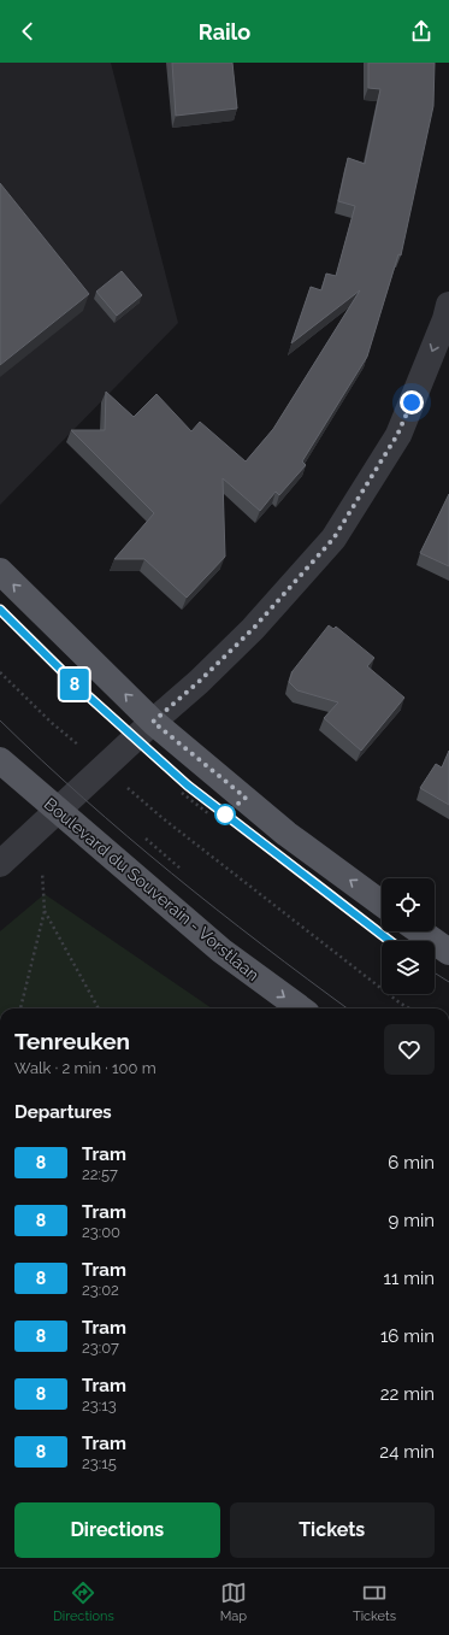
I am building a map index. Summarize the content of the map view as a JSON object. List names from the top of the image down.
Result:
{
  "streets": {
    "main road": ["Boulevard du Souverain - Vorstlaan"]
  },
  "lines": ["tram line 8"],
  "page": {
    "header": "Railo",
    "on_map": "8",
    "heading": [
      ["Tenreuken", "Walk · 2 min · 100 m"],
      "Departures"
    ],
    "list": [
      {
        "mark": "8",
        "name": "Tram",
        "note": "22:57",
        "value": "6 min"
      },
      {
        "mark": "8",
        "name": "Tram",
        "note": "23:00",
        "value": "9 min"
      },
      {
        "mark": "8",
        "name": "Tram",
        "note": "23:02",
        "value": "11 min"
      },
      {
        "mark": "8",
        "name": "Tram",
        "note": "23:07",
        "value": "16 min"
      },
      {
        "mark": "8",
        "name": "Tram",
        "note": "23:13",
        "value": "22 min"
      },
      {
        "mark": "8",
        "name": "Tram",
        "note": "23:15",
        "value": "24 min"
      }
    ],
    "buttons": ["Directions", "Tickets"],
    "tabs": ["Directions", "Map", "Tickets"]
  }
}
